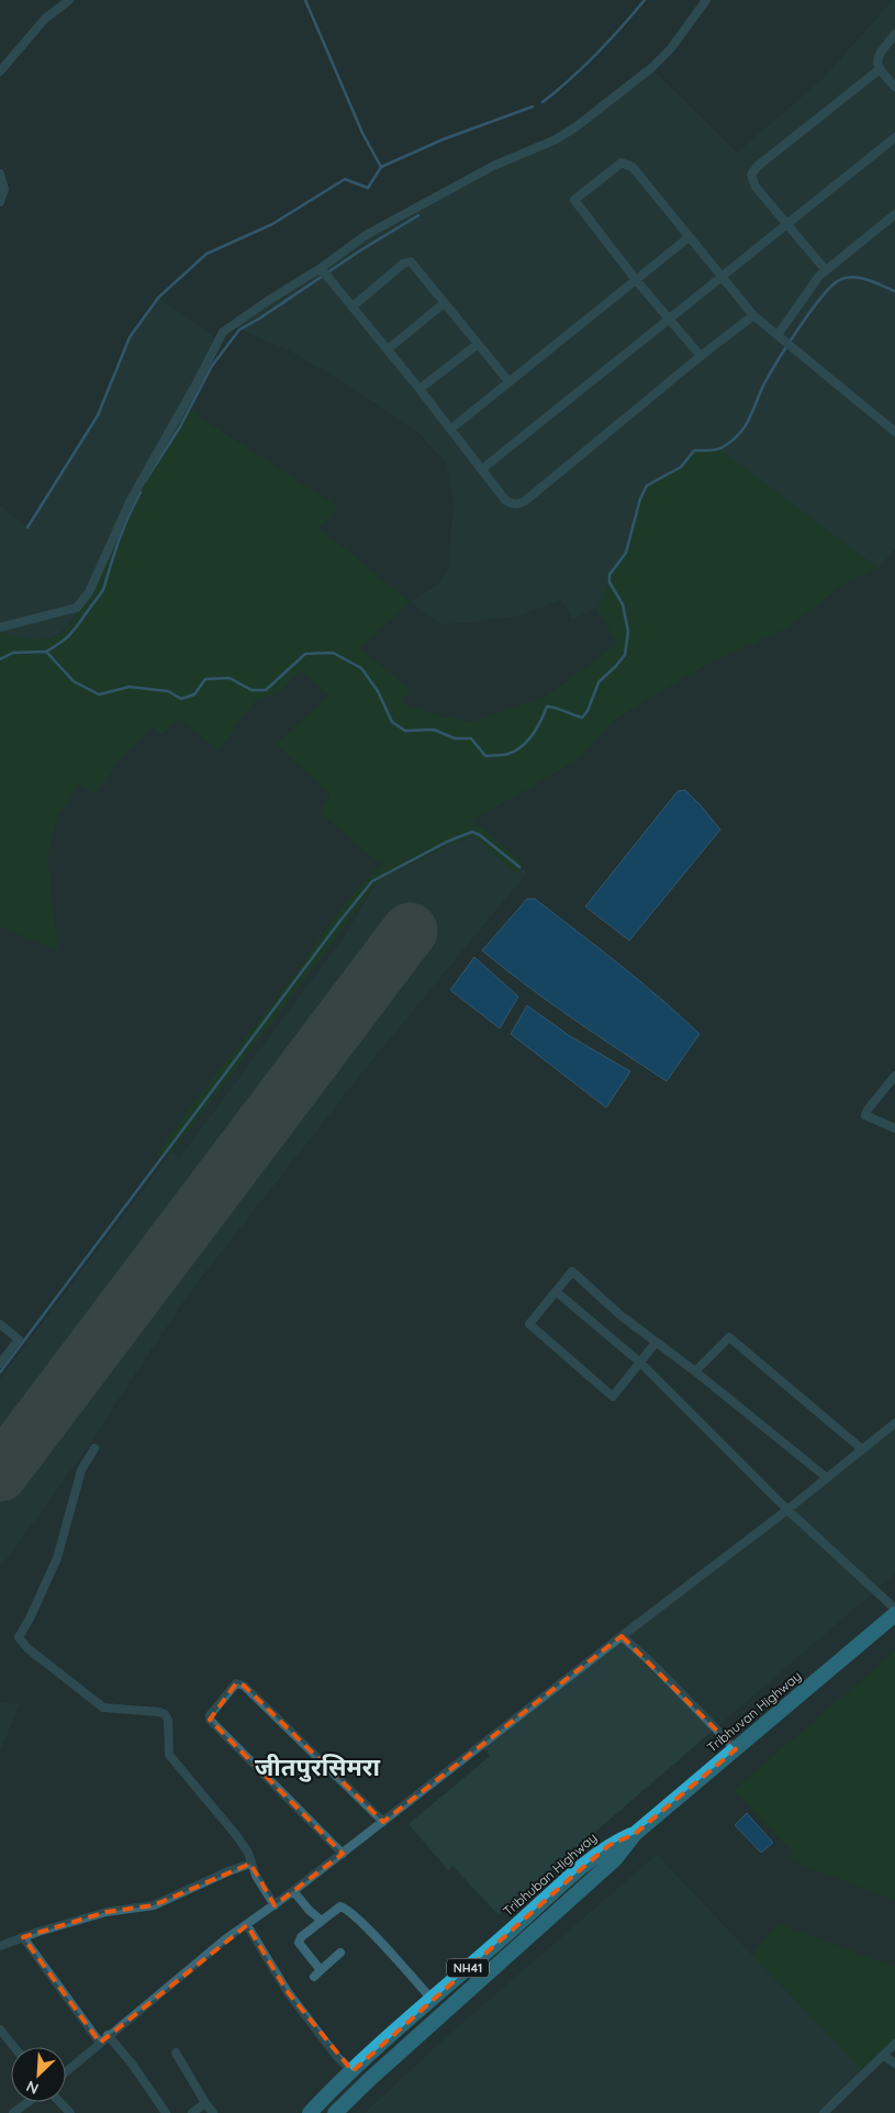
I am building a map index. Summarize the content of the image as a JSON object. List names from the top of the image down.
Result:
{
  "streets": {
    "highway": ["Tribhuvan Highway", "Tribhuban Highway", "NH41"]
  },
  "crossings": [
    ["Tribhuvan Highway", "Tribhuban Highway"],
    ["Tribhuvan Highway", "NH41"],
    ["Tribhuban Highway", "NH41"]
  ],
  "districts": ["जीतपुरसिमरा"],
  "north": "bottom left"
}
